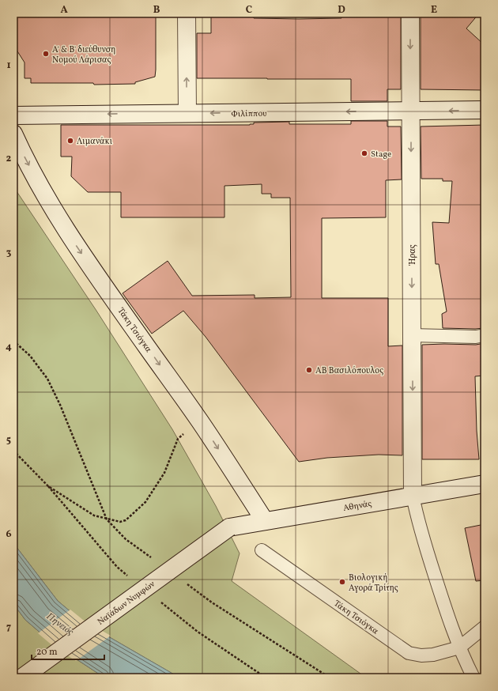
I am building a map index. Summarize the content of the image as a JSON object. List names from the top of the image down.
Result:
{
  "streets": {
    "street": [
      "Φιλίππου",
      "Ήρας",
      "Τάκη Τσιόγκα",
      "Αθηνάς",
      "Ναϊάδων Νυμφών"
    ]
  },
  "crossings": [
    ["Φιλίππου", "Ήρας"],
    ["Ήρας", "Αθηνάς"],
    ["Τάκη Τσιόγκα", "Αθηνάς"],
    ["Αθηνάς", "Ναϊάδων Νυμφών"]
  ],
  "one_way": ["Φιλίππου", "Ήρας", "Τάκη Τσιόγκα"],
  "water": ["Πηνειός"],
  "places": [
    "Α' & Β' διεύθυνση Νομού Λάρισας",
    "Λιμανάκι",
    "Stage",
    "ΑΒ Βασιλόπουλος",
    "Βιολογική Αγορά Τρίτης"
  ],
  "scale_bar": "20 m",
  "grid": {
    "columns": [
      "A",
      "B",
      "C",
      "D",
      "E"
    ],
    "rows": [
      "1",
      "2",
      "3",
      "4",
      "5",
      "6",
      "7"
    ]
  }
}
